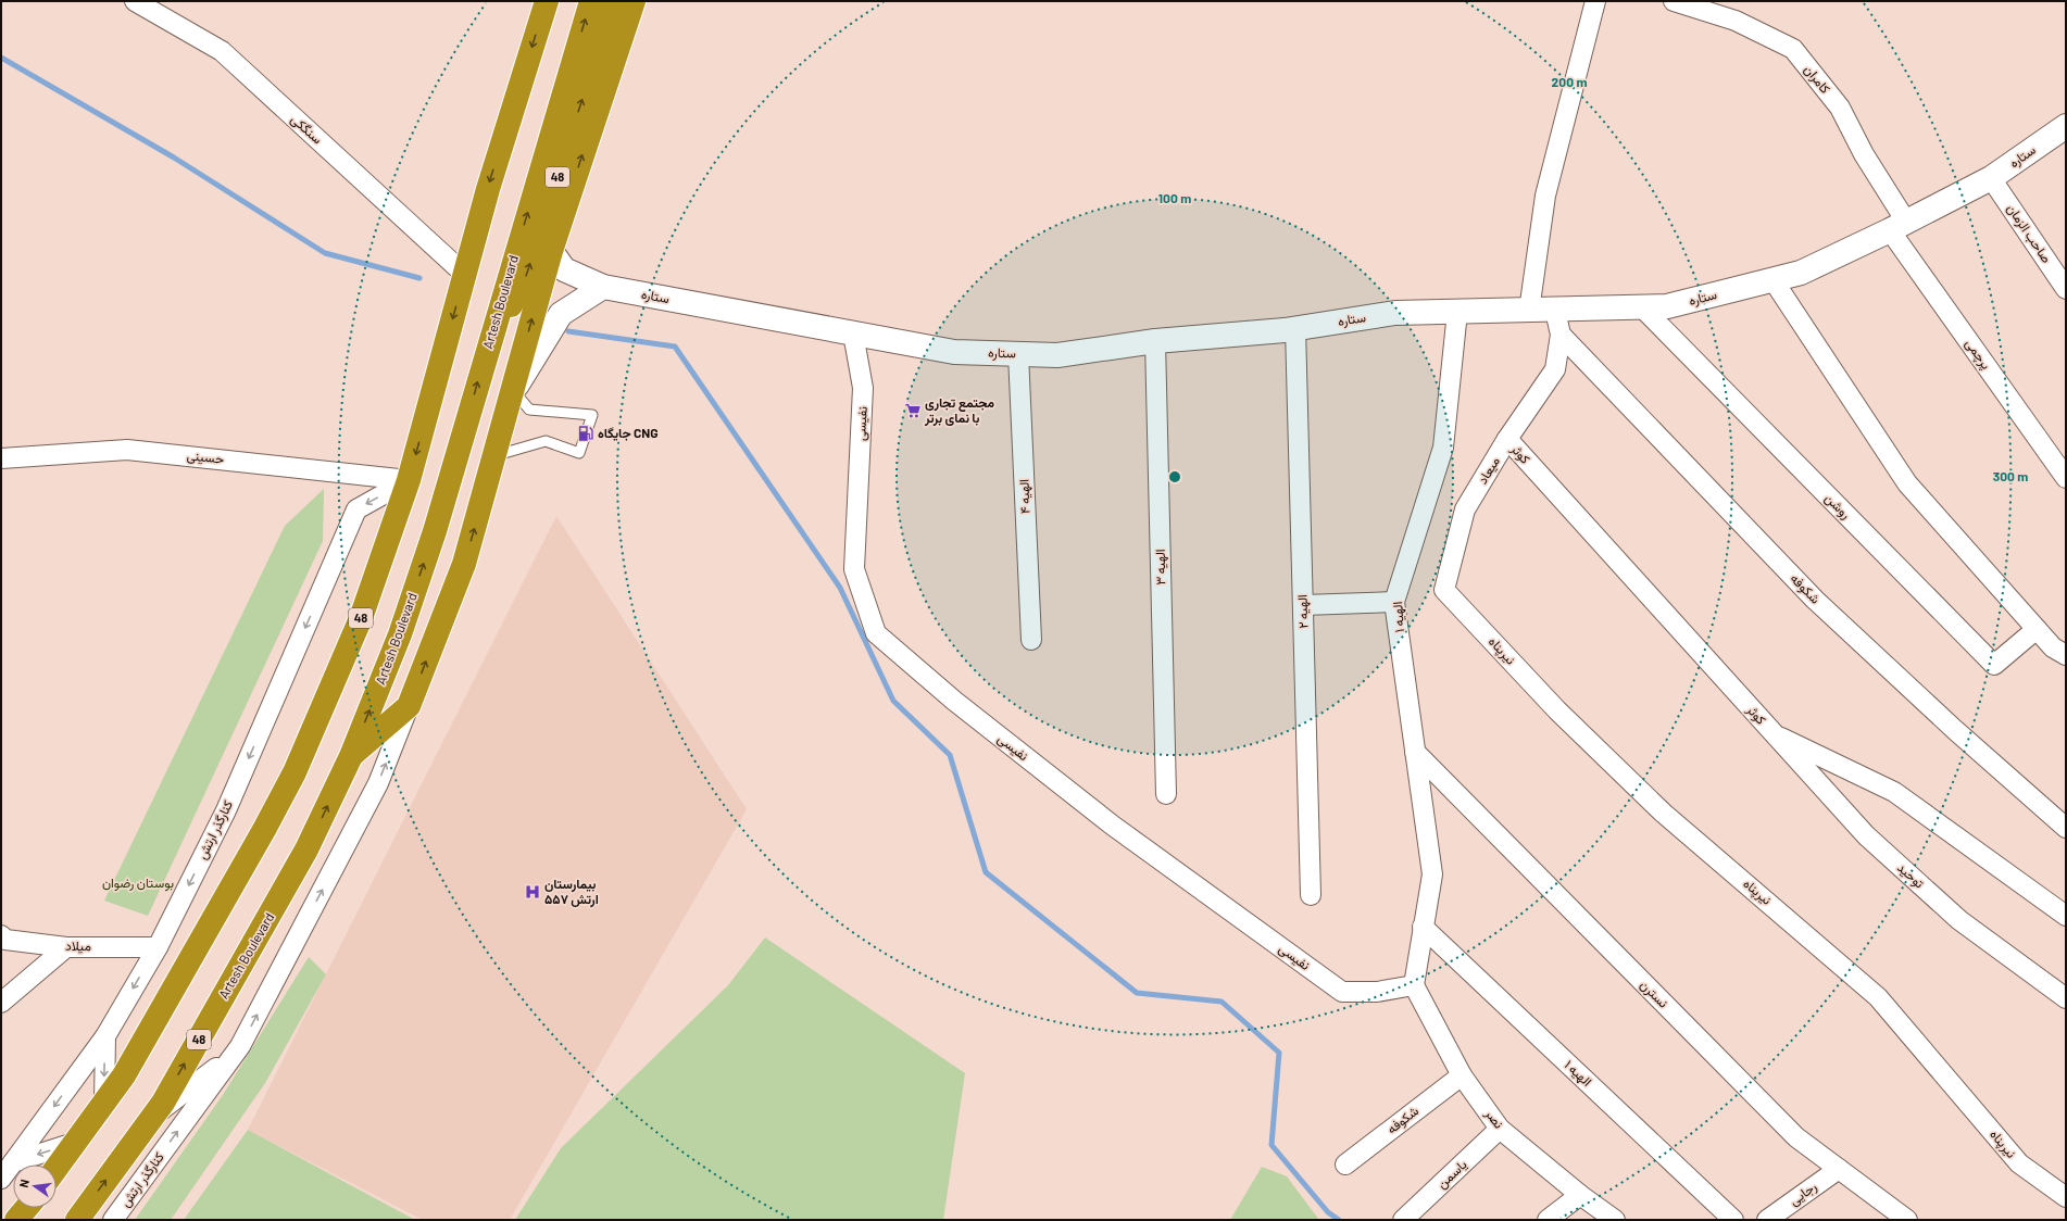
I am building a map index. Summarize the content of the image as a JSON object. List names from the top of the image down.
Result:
{
  "streets": {
    "highway": ["48", "Artesh Boulevard"],
    "street": [
      "کامران",
      "سنگکی",
      "ستاره",
      "صاحب الزمان",
      "پرچمی",
      "نفیسی",
      "کوثر",
      "حسینی",
      "میعاد",
      "الهیه ۴",
      "روشن",
      "الهیه ۳",
      "شکوفه",
      "الهیه ۲",
      "الهیه ۱",
      "نیرپناه",
      "کنارگذر ارتش",
      "توحید",
      "میلاد",
      "نسترن",
      "نصر",
      "یاسمن",
      "رجایی"
    ]
  },
  "crossings": [
    ["کامران", "ستاره"],
    ["کامران", "پرچمی"],
    ["سنگکی", "48"],
    ["ستاره", "صاحب الزمان"],
    ["ستاره", "پرچمی"],
    ["ستاره", "نفیسی"],
    ["ستاره", "میعاد"],
    ["ستاره", "الهیه ۴"],
    ["ستاره", "روشن"],
    ["ستاره", "الهیه ۳"],
    ["ستاره", "الهیه ۲"],
    ["ستاره", "الهیه ۱"],
    ["48", "Artesh Boulevard"],
    ["48", "حسینی"],
    ["48", "کنارگذر ارتش"],
    ["نفیسی", "الهیه ۱"],
    ["نفیسی", "نصر"],
    ["کوثر", "میعاد"],
    ["کوثر", "توحید"],
    ["حسینی", "کنارگذر ارتش"],
    ["میعاد", "شکوفه"],
    ["میعاد", "نیرپناه"],
    ["شکوفه", "نصر"],
    ["الهیه ۱", "نسترن"],
    ["الهیه ۱", "نصر"],
    ["کنارگذر ارتش", "میلاد"],
    ["نسترن", "رجایی"],
    ["نصر", "یاسمن"]
  ],
  "parks": ["بوستان رضوان"],
  "places": {
    "supermarket": ["مجتمع تجاری با نمای برتر"],
    "fuel station": ["جایگاه CNG"],
    "hospital": ["بیمارستان ۵۵۷ ارتش"]
  },
  "north": "left",
  "rings": ["200 m", "100 m", "300 m"]
}
